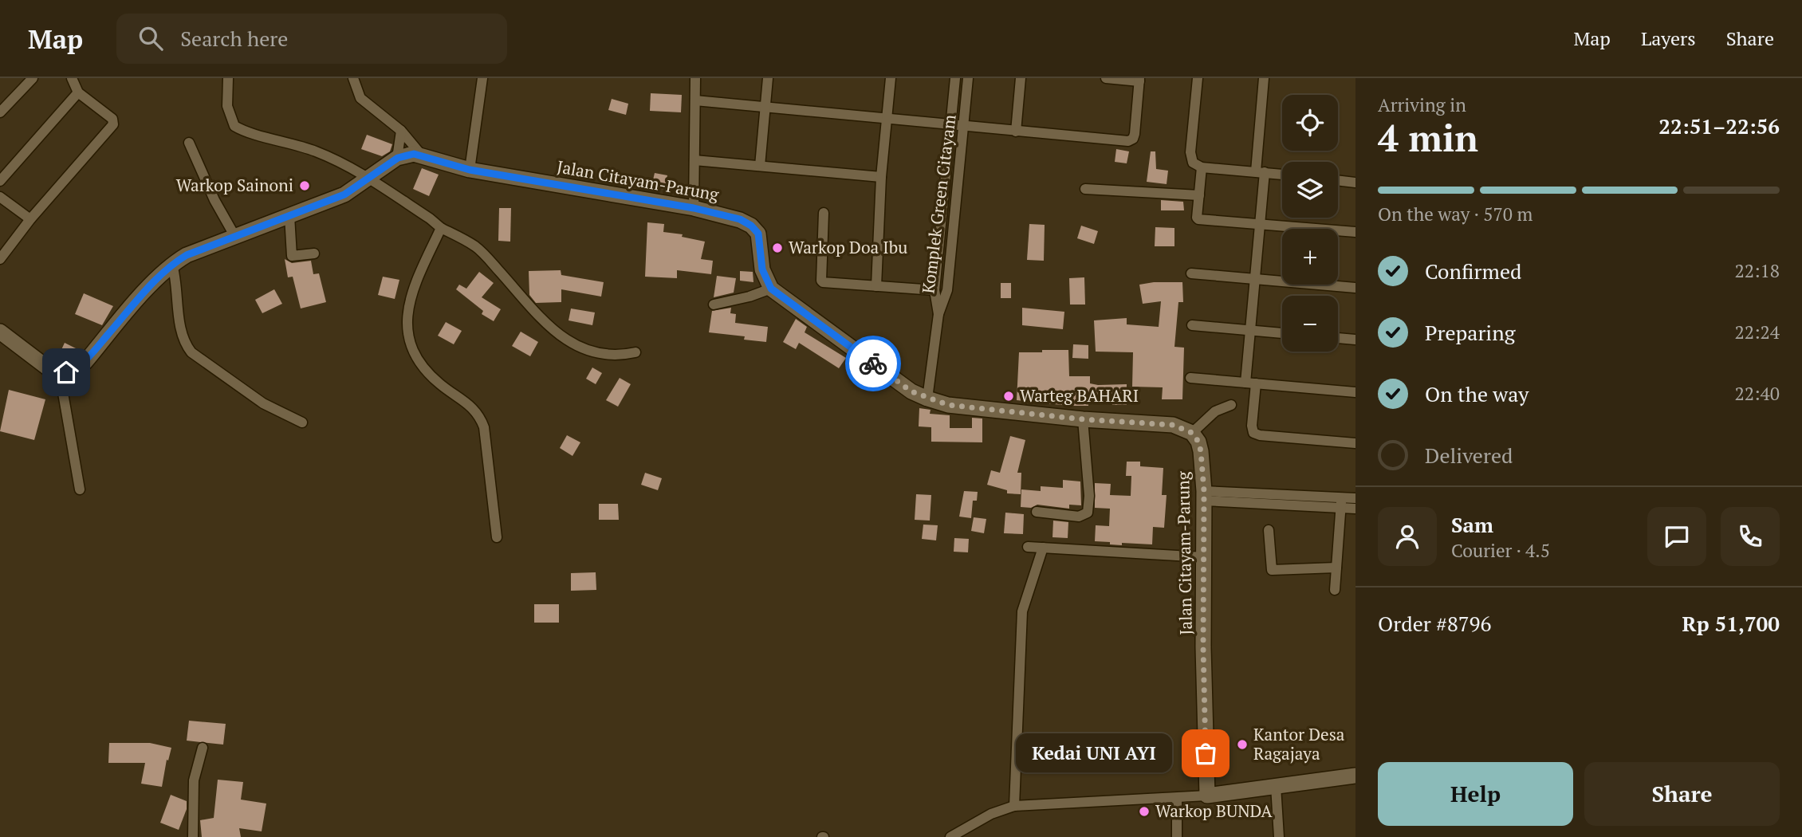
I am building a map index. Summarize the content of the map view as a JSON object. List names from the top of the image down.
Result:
{
  "streets": {
    "street": ["Jalan Citayam-Parung", "Komplek Green Citayam"]
  },
  "places": [
    "Warkop Sainoni",
    "Warkop Doa Ibu",
    "Warteg BAHARI",
    "Kantor Desa Ragajaya",
    "Kedai UNI AYI",
    "Warkop BUNDA"
  ],
  "page": {
    "header": "Map",
    "search": "Search here",
    "nav": ["Map", "Layers", "Share"],
    "heading": ["4 min", "Arriving in", "22:51–22:56"],
    "panel": [
      "Sam",
      "Courier · 4.5",
      "Order #8796",
      "Rp 51,700"
    ],
    "map_buttons": ["+", "−"],
    "bar": "On the way · 570 m",
    "list": [
      ["Confirmed", "22:18"],
      ["Preparing", "22:24"],
      ["On the way", "22:40"],
      "Delivered"
    ],
    "bubble": "Kedai UNI AYI",
    "buttons": ["Help", "Share"]
  }
}
